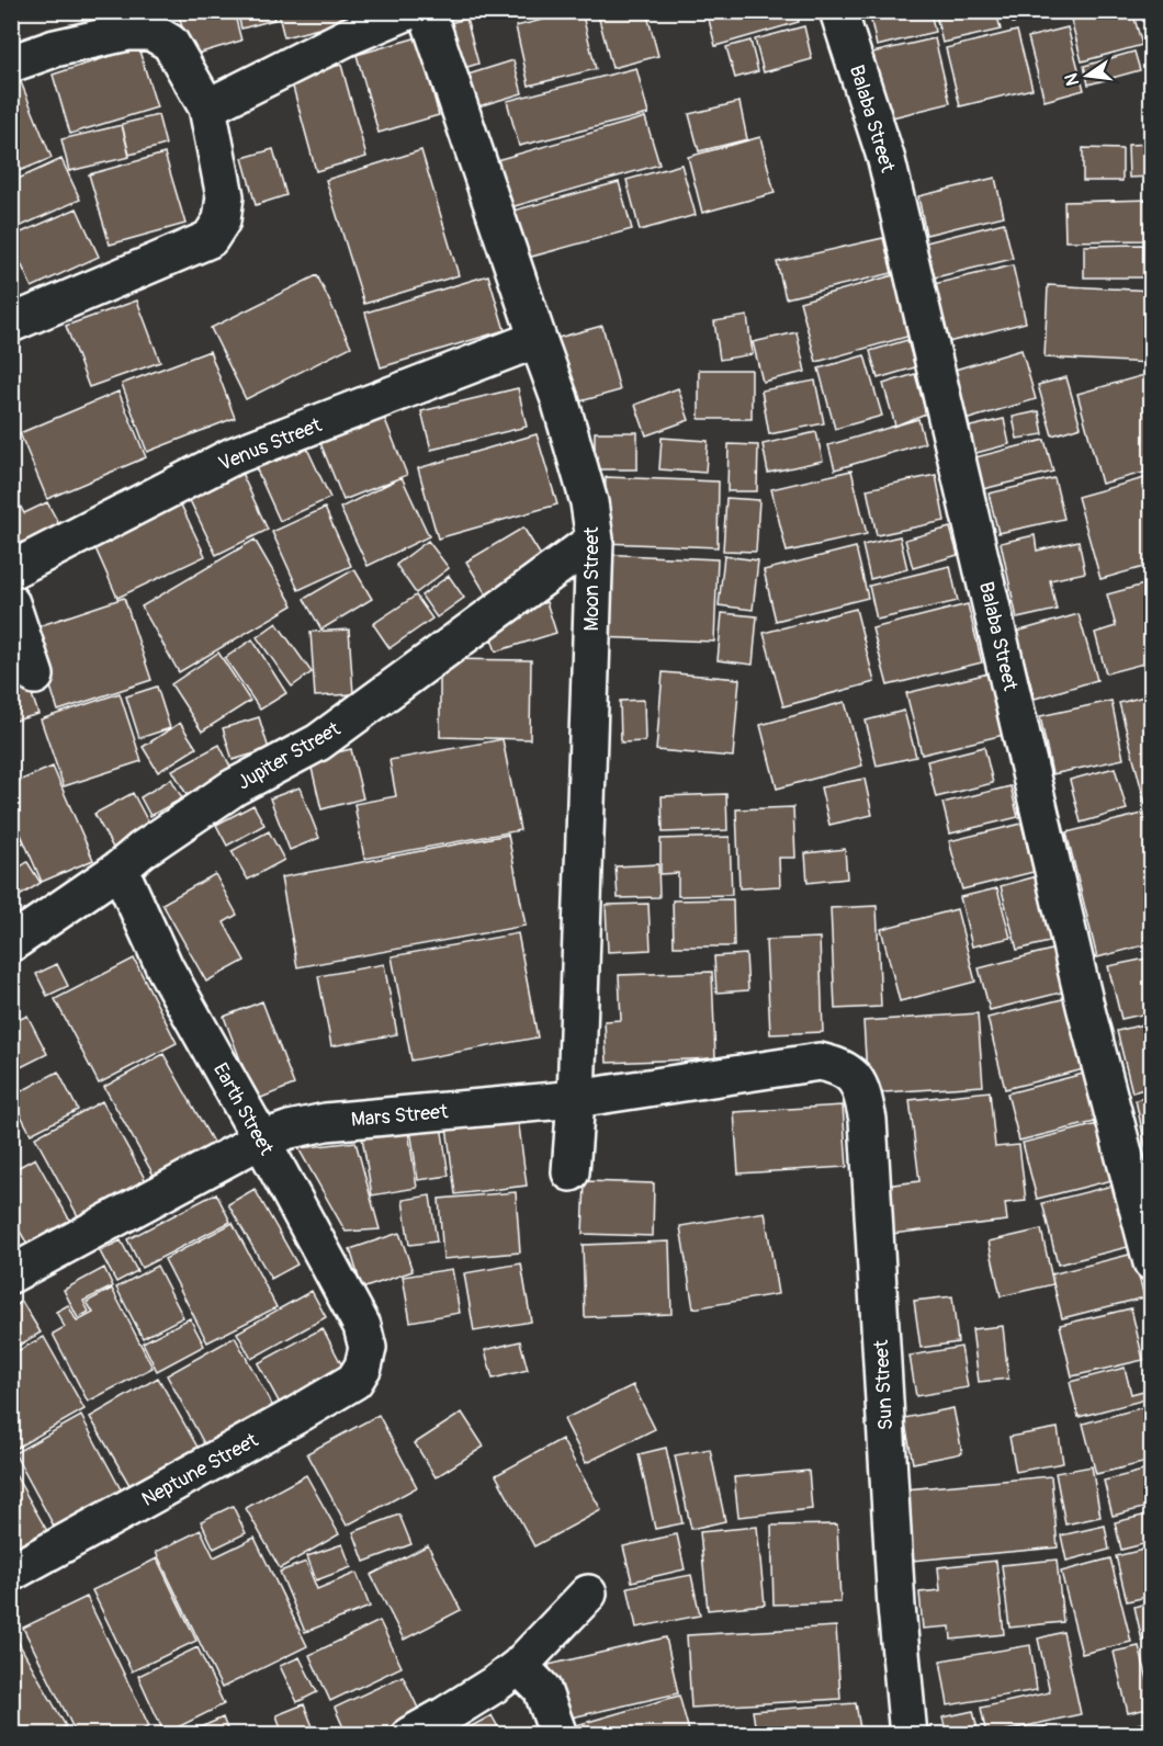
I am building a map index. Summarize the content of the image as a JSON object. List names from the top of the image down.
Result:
{
  "streets": {
    "street": [
      "Balaba Street",
      "Venus Street",
      "Moon Street",
      "Jupiter Street",
      "Earth Street",
      "Mars Street",
      "Sun Street",
      "Neptune Street"
    ]
  },
  "crossings": [
    ["Venus Street", "Moon Street"],
    ["Moon Street", "Jupiter Street"],
    ["Moon Street", "Mars Street"],
    ["Jupiter Street", "Earth Street"],
    ["Earth Street", "Mars Street"],
    ["Earth Street", "Neptune Street"],
    ["Mars Street", "Sun Street"]
  ],
  "north": "left"
}
